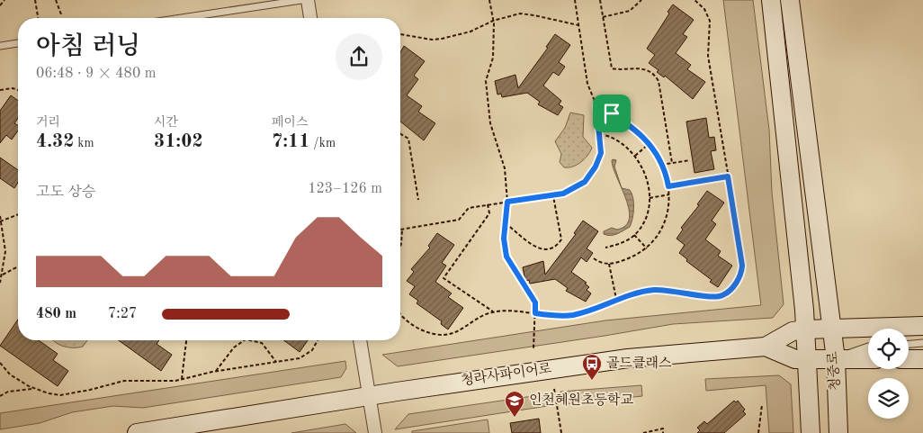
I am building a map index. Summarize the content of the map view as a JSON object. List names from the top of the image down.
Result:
{
  "streets": {
    "main road": ["청중로", "청라사파이어로"]
  },
  "crossings": [
    ["청중로", "청라사파이어로"]
  ],
  "places": {
    "bus stop": ["골드클래스"],
    "school or university": ["인천혜원초등학교"]
  },
  "page": {
    "heading": ["아침 러닝", "06:48 · 9 × 480 m"],
    "stats": [
      ["거리", "4.32 km"],
      ["시간", "31:02"],
      ["페이스", "7:11 /km"]
    ],
    "chart": ["고도 상승", "123–126 m"],
    "list": [
      {
        "name": "480 m",
        "note": "7:27"
      }
    ]
  }
}
